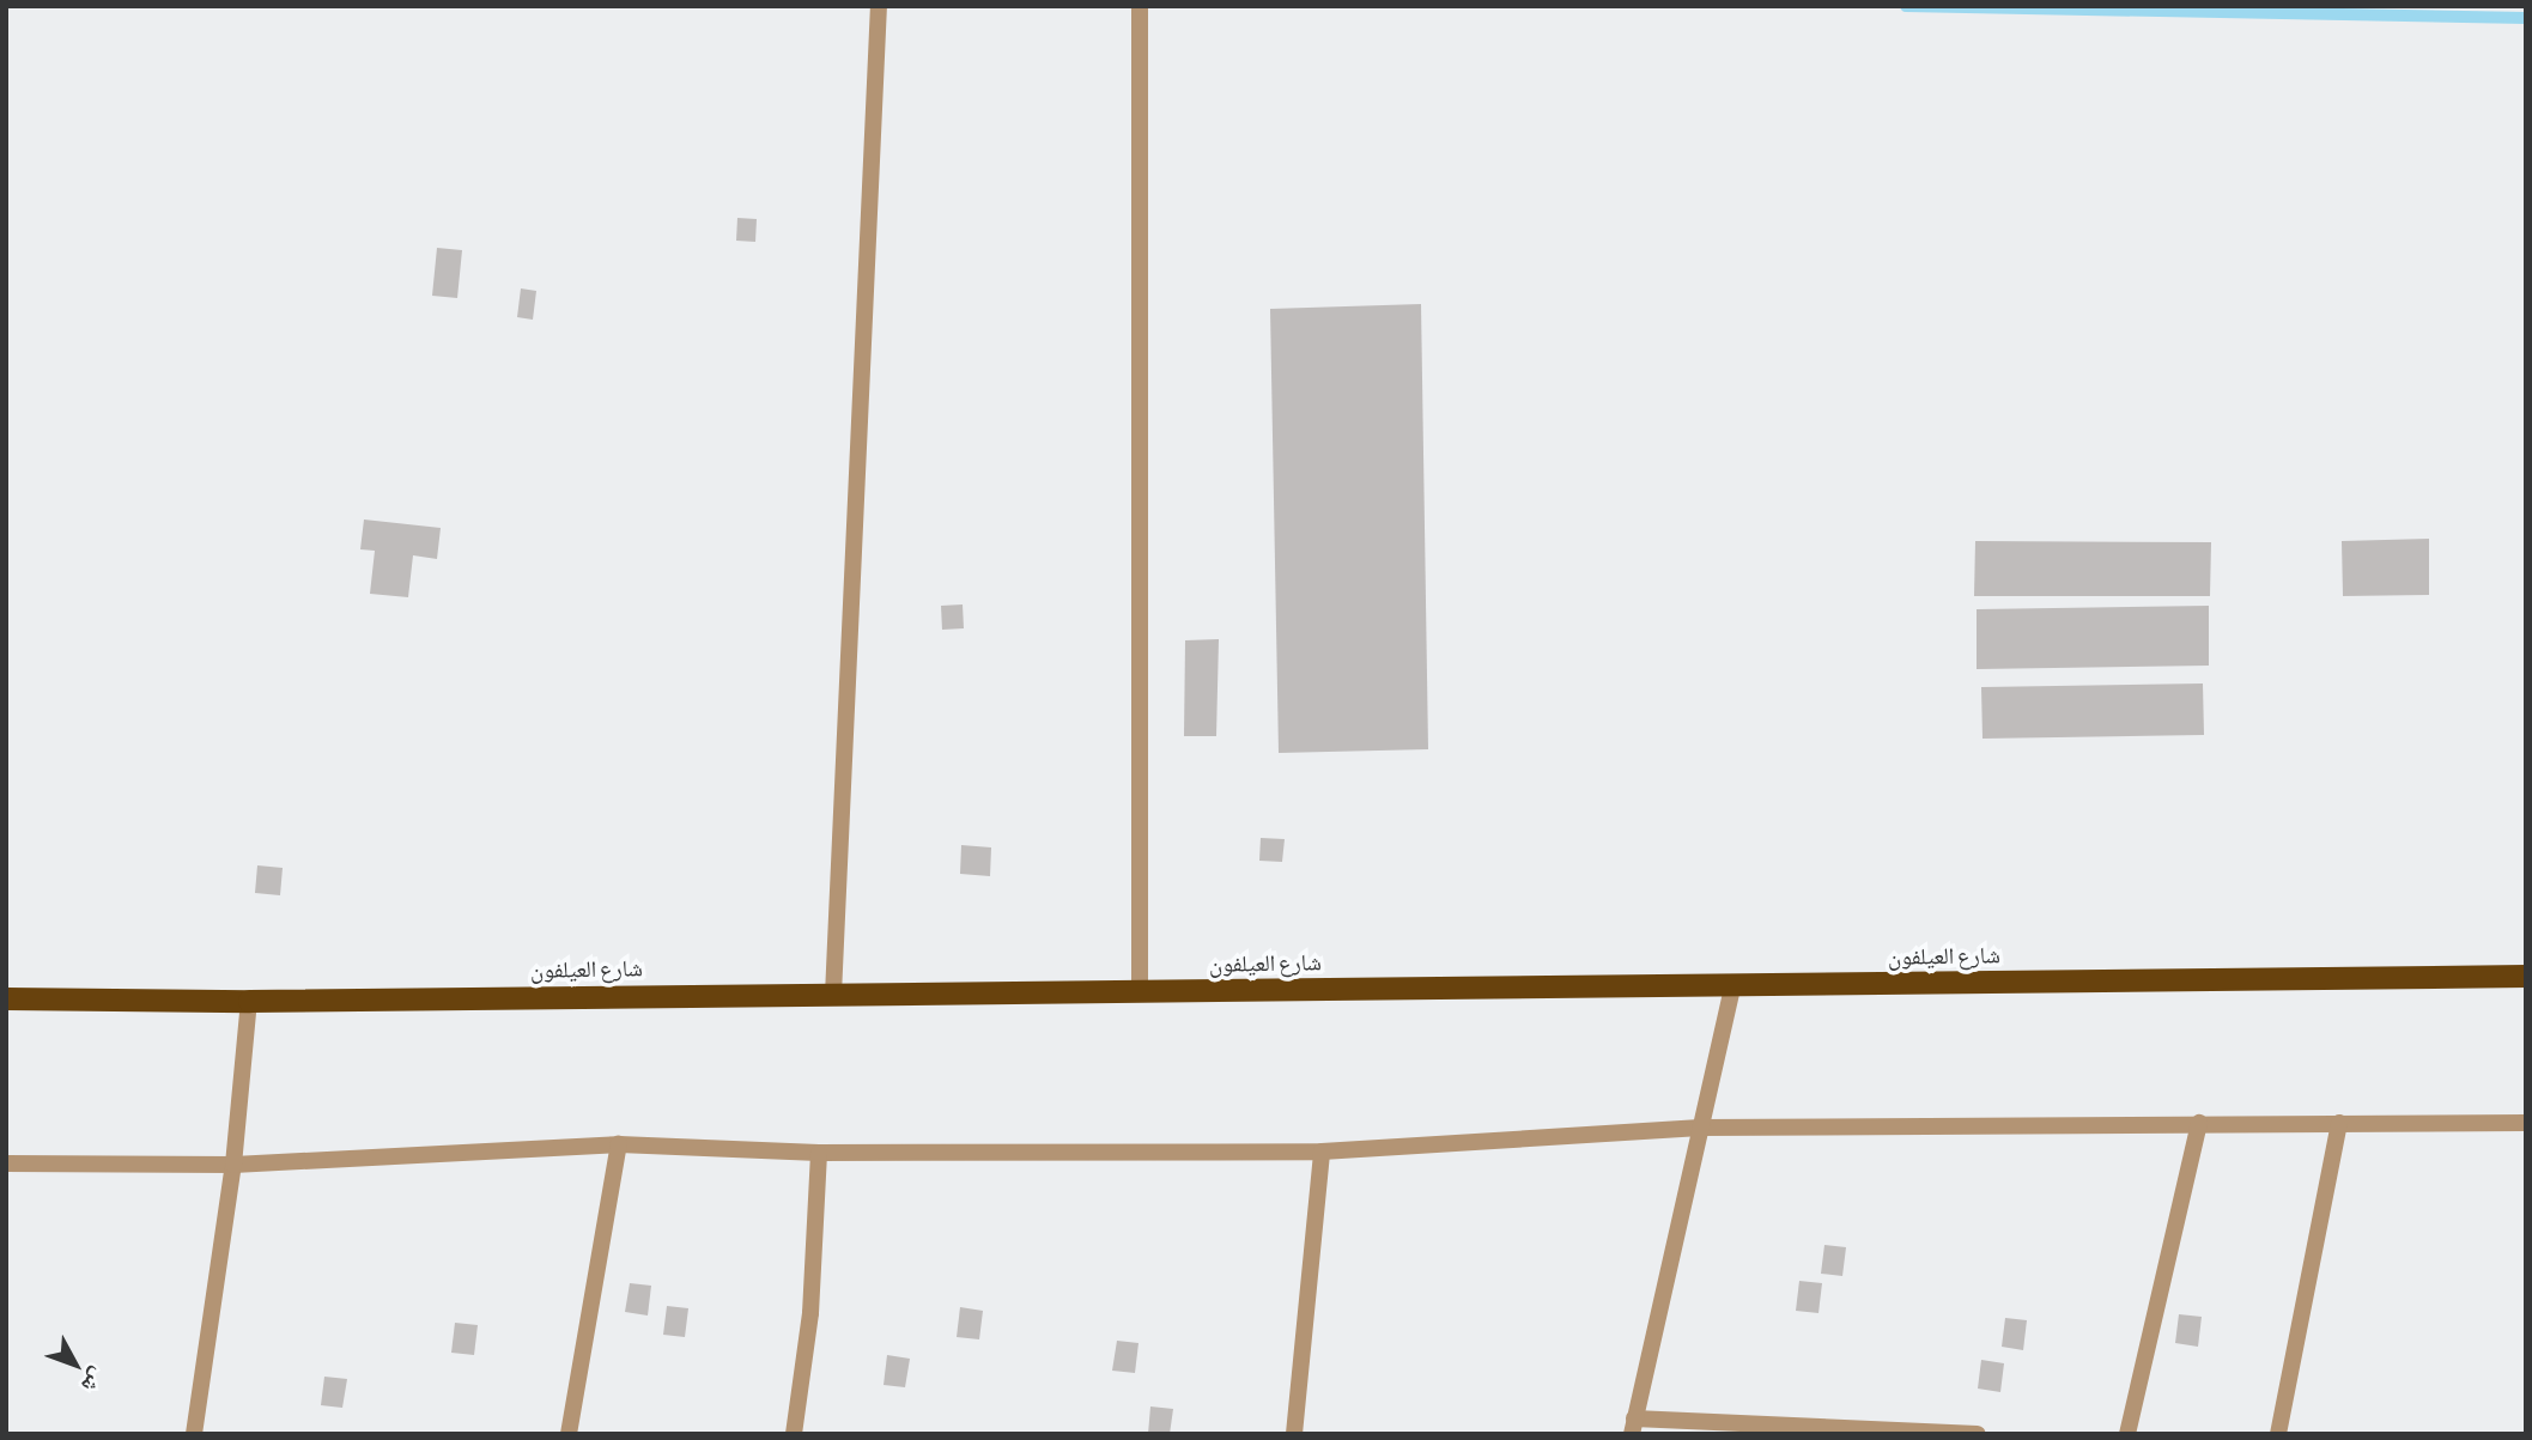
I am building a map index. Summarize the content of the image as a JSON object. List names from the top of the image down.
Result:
{
  "streets": {
    "highway": ["شارع العيلفون"]
  },
  "north": "bottom right"
}
